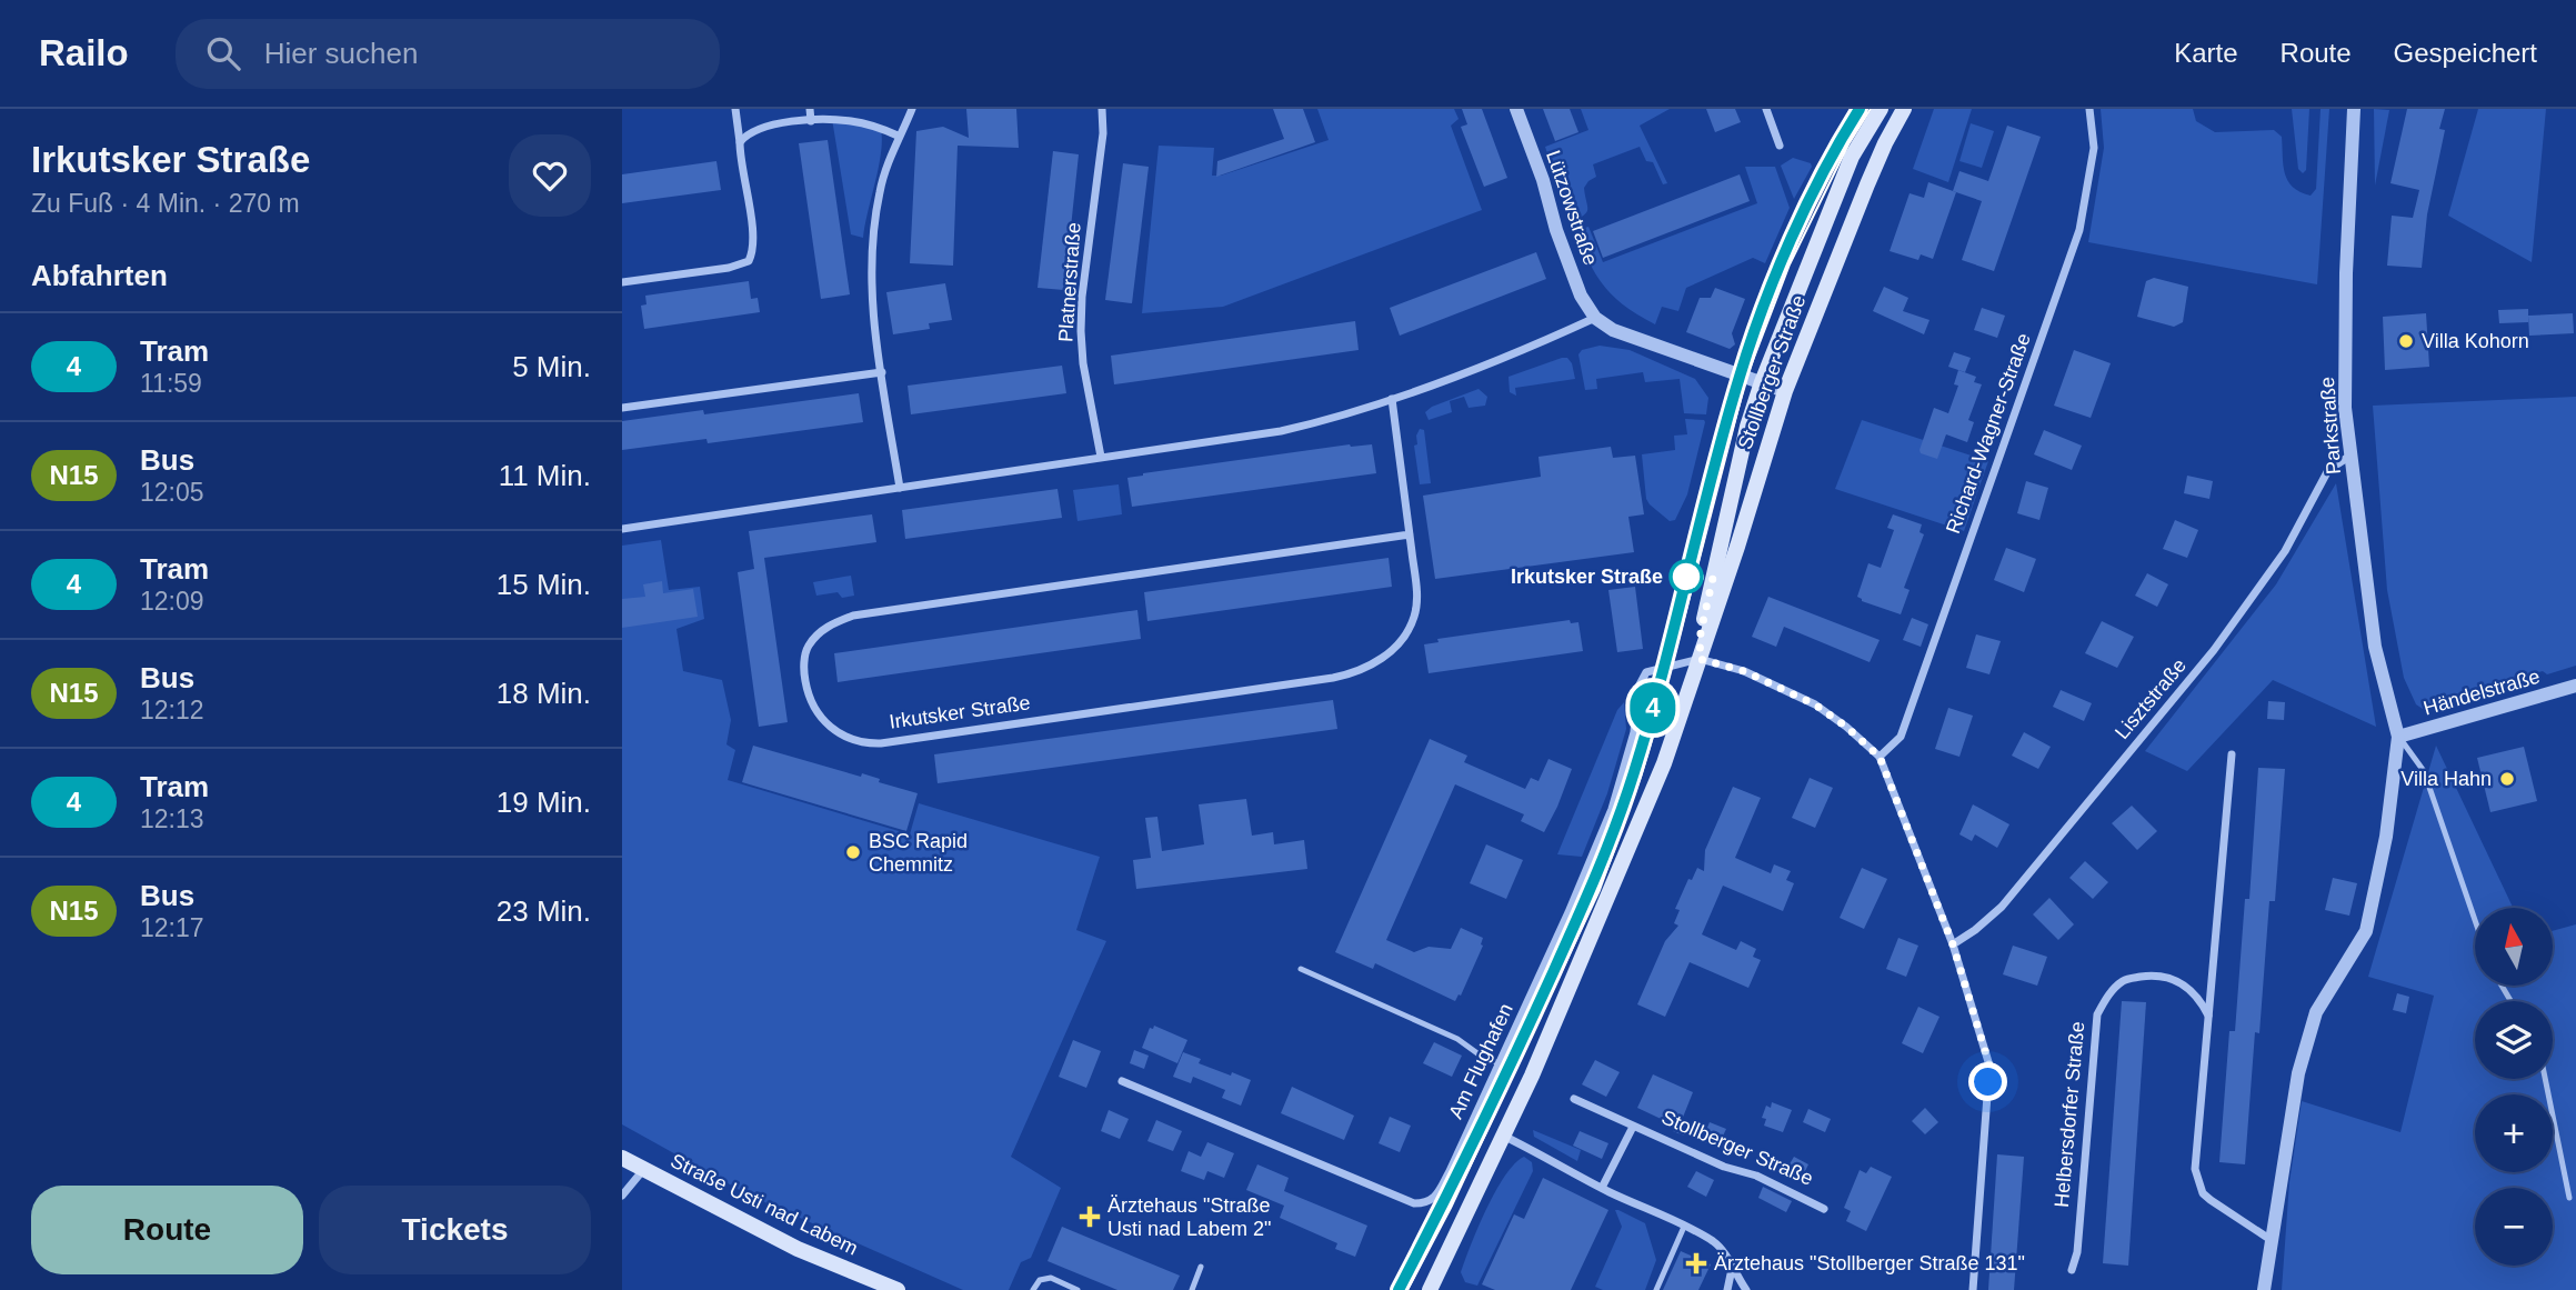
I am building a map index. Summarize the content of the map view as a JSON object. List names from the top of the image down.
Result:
{
  "streets": {
    "main road": ["Stollberger Straße", "Straße Usti nad Labem"],
    "street": [
      "Lützowstraße",
      "Platnerstraße",
      "Parkstraße",
      "Richard-Wagner-Straße",
      "Händelstraße",
      "Lisztstraße",
      "Irkutsker Straße",
      "Am Flughafen",
      "Helbersdorfer Straße"
    ]
  },
  "crossings": [
    ["Stollberger Straße", "Am Flughafen"],
    ["Parkstraße", "Händelstraße"],
    ["Parkstraße", "Lisztstraße"]
  ],
  "places": {
    "other": [
      "Villa Kohorn",
      "Irkutsker Straße",
      "Villa Hahn",
      "BSC Rapid Chemnitz"
    ],
    "health": ["Ärztehaus \"Straße Usti nad Labem 2\"", "Ärztehaus \"Stollberger Straße 131\""]
  },
  "lines": ["tram line 4"],
  "north": "top",
  "page": {
    "header": "Railo",
    "search": "Hier suchen",
    "nav": ["Karte", "Route", "Gespeichert"],
    "heading": [
      ["Irkutsker Straße", "Zu Fuß · 4 Min. · 270 m"],
      "Abfahrten"
    ],
    "on_map": "4",
    "list": [
      {
        "mark": "4",
        "name": "Tram",
        "note": "11:59",
        "value": "5 Min."
      },
      {
        "mark": "N15",
        "name": "Bus",
        "note": "12:05",
        "value": "11 Min."
      },
      {
        "mark": "4",
        "name": "Tram",
        "note": "12:09",
        "value": "15 Min."
      },
      {
        "mark": "N15",
        "name": "Bus",
        "note": "12:12",
        "value": "18 Min."
      },
      {
        "mark": "4",
        "name": "Tram",
        "note": "12:13",
        "value": "19 Min."
      },
      {
        "mark": "N15",
        "name": "Bus",
        "note": "12:17",
        "value": "23 Min."
      }
    ],
    "map_buttons": ["+", "−"],
    "buttons": ["Route", "Tickets"]
  }
}
